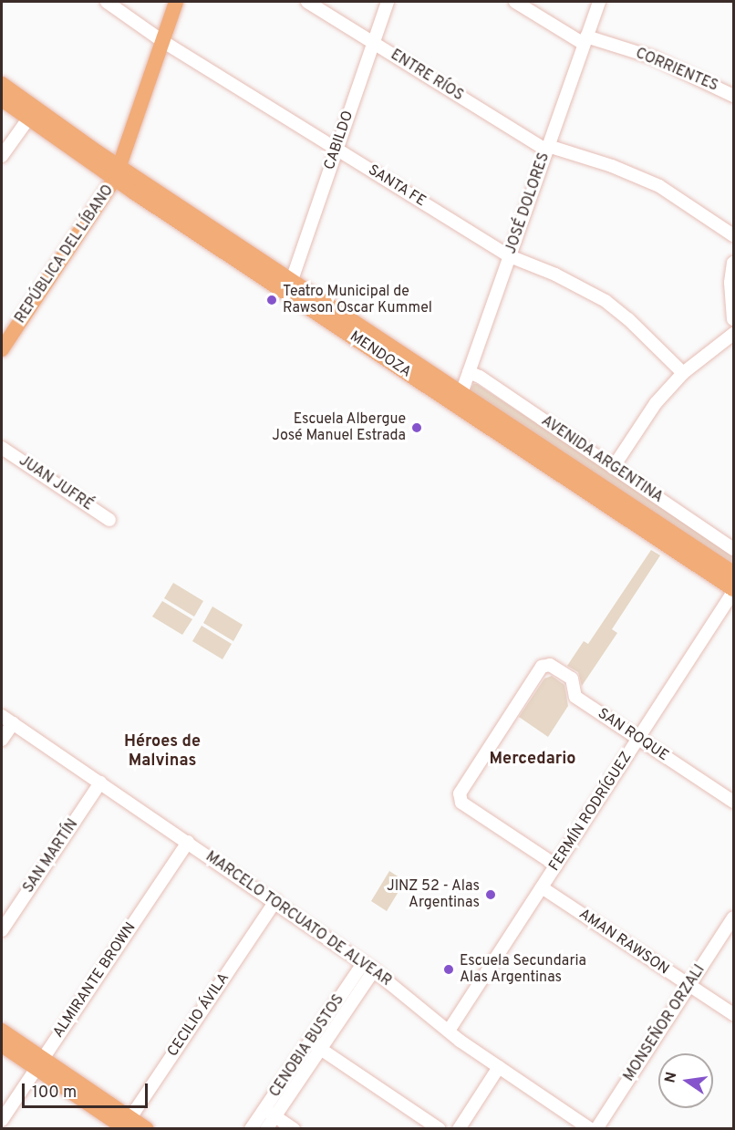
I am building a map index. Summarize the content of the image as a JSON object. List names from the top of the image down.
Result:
{
  "streets": {
    "main road": ["REPÚBLICA DEL LÍBANO", "MENDOZA"],
    "street": [
      "CORRIENTES",
      "ENTRE RÍOS",
      "CABILDO",
      "SANTA FE",
      "JOSÉ DOLORES",
      "AVENIDA ARGENTINA",
      "JUAN JUFRÉ",
      "SAN ROQUE",
      "FERMÍN RODRÍGUEZ",
      "SAN MARTÍN",
      "MARCELO TORCUATO DE ALVEAR",
      "AMAN RAWSON",
      "ALMIRANTE BROWN",
      "CECILIO ÁVILA",
      "MONSEÑOR ORZALI",
      "CENOBIA BUSTOS"
    ]
  },
  "crossings": [
    ["CORRIENTES", "JOSÉ DOLORES"],
    ["ENTRE RÍOS", "CABILDO"],
    ["ENTRE RÍOS", "JOSÉ DOLORES"],
    ["CABILDO", "SANTA FE"],
    ["CABILDO", "MENDOZA"],
    ["SANTA FE", "JOSÉ DOLORES"],
    ["SANTA FE", "REPÚBLICA DEL LÍBANO"],
    ["JOSÉ DOLORES", "MENDOZA"],
    ["JOSÉ DOLORES", "AVENIDA ARGENTINA"],
    ["REPÚBLICA DEL LÍBANO", "MENDOZA"],
    ["MENDOZA", "FERMÍN RODRÍGUEZ"],
    ["SAN ROQUE", "FERMÍN RODRÍGUEZ"],
    ["FERMÍN RODRÍGUEZ", "MARCELO TORCUATO DE ALVEAR"],
    ["FERMÍN RODRÍGUEZ", "AMAN RAWSON"],
    ["SAN MARTÍN", "MARCELO TORCUATO DE ALVEAR"],
    ["MARCELO TORCUATO DE ALVEAR", "ALMIRANTE BROWN"],
    ["MARCELO TORCUATO DE ALVEAR", "CECILIO ÁVILA"],
    ["MARCELO TORCUATO DE ALVEAR", "CENOBIA BUSTOS"],
    ["AMAN RAWSON", "MONSEÑOR ORZALI"]
  ],
  "districts": ["Héroes de Malvinas", "Mercedario"],
  "places": [
    "Teatro Municipal de Rawson Oscar Kummel",
    "Escuela Albergue José Manuel Estrada",
    "JINZ 52 - Alas Argentinas",
    "Escuela Secundaria Alas Argentinas"
  ],
  "scale_bar": "100 m",
  "north": "left"
}
